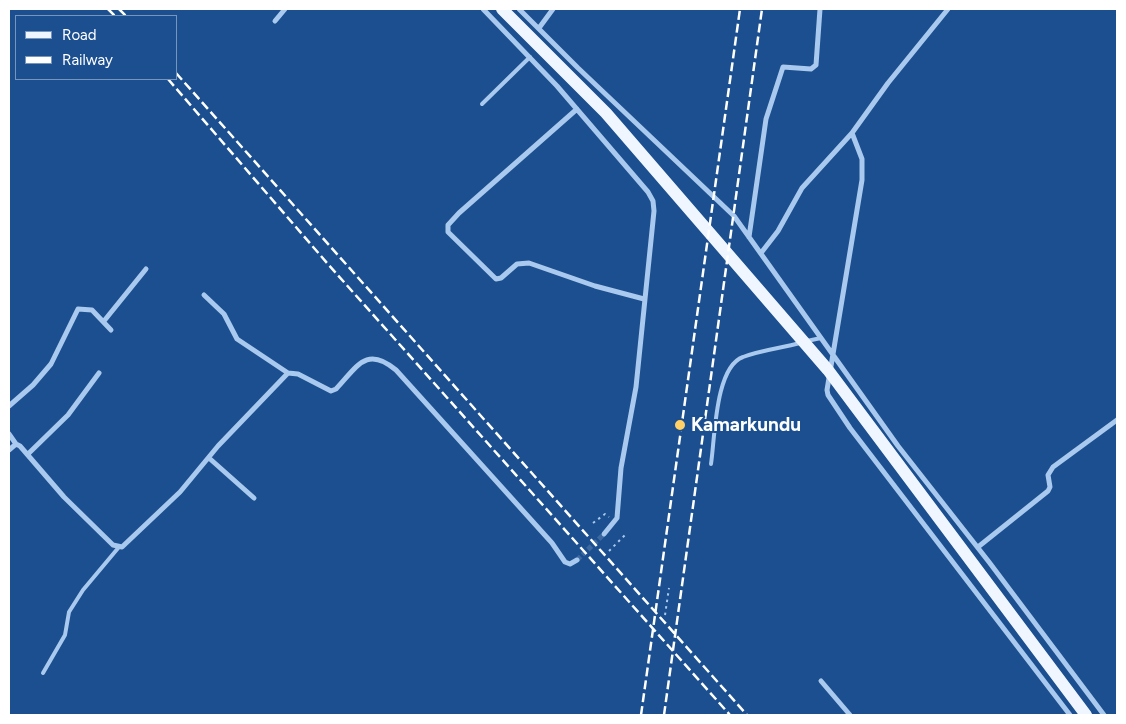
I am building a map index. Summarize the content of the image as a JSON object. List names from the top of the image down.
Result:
{
  "places": ["Kamarkundu"],
  "legend": ["Road", "Railway"]
}
